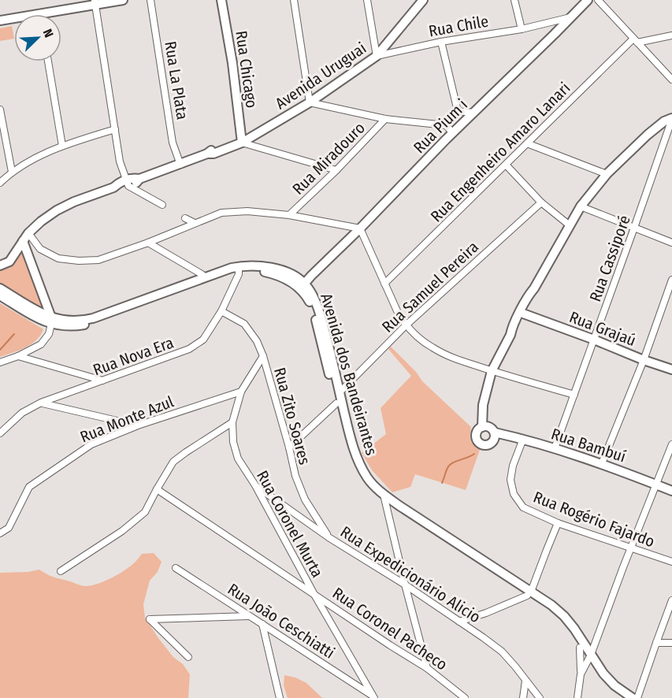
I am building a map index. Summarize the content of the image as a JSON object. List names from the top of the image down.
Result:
{
  "streets": {
    "street": [
      "Rua Chile",
      "Rua Chicago",
      "Avenida Uruguai",
      "Rua La Plata",
      "Rua Pium i",
      "Rua Engenheiro Amaro Lanari",
      "Rua Miradouro",
      "Rua Cassiporé",
      "Rua Samuel Pereira",
      "Rua Grajaú",
      "Rua Nova Era",
      "Avenida dos Bandeirantes",
      "Rua Zito Soares",
      "Rua Monte Azul",
      "Rua Bambuí",
      "Rua Rogério Fajardo",
      "Rua Coronel Murta",
      "Rua Expedicionário Alicio",
      "Rua João Ceschiatti",
      "Rua Coronel Pacheco"
    ]
  },
  "crossings": [
    ["Rua Chile", "Avenida Uruguai"],
    ["Rua Chile", "Rua Pium i"],
    ["Rua Chicago", "Avenida Uruguai"],
    ["Avenida Uruguai", "Rua La Plata"],
    ["Rua Pium i", "Avenida dos Bandeirantes"],
    ["Rua Cassiporé", "Rua Grajaú"],
    ["Rua Cassiporé", "Rua Bambuí"],
    ["Rua Samuel Pereira", "Avenida dos Bandeirantes"],
    ["Rua Nova Era", "Avenida dos Bandeirantes"],
    ["Rua Nova Era", "Rua Zito Soares"],
    ["Rua Zito Soares", "Rua Coronel Murta"],
    ["Rua Zito Soares", "Rua Expedicionário Alicio"],
    ["Rua Monte Azul", "Rua Coronel Murta"],
    ["Rua Bambuí", "Rua Rogério Fajardo"],
    ["Rua Coronel Murta", "Rua Expedicionário Alicio"],
    ["Rua Coronel Murta", "Rua João Ceschiatti"],
    ["Rua Coronel Murta", "Rua Coronel Pacheco"]
  ],
  "north": "top right"
}
